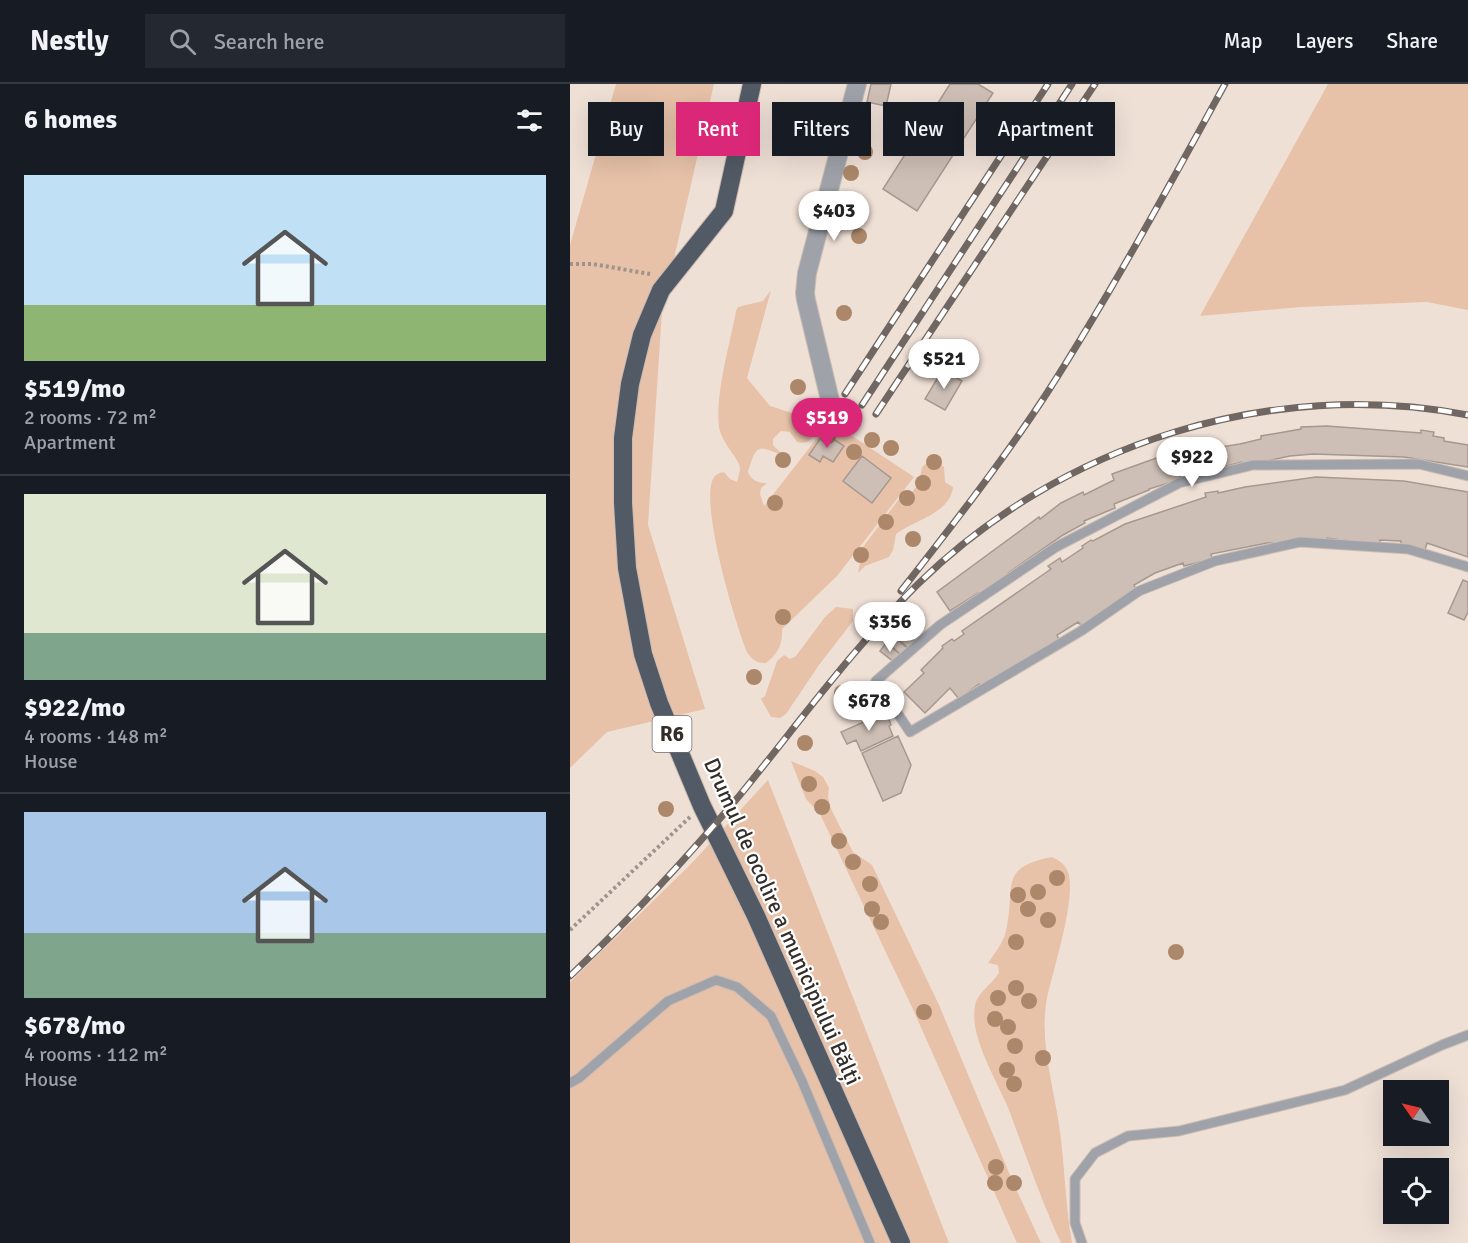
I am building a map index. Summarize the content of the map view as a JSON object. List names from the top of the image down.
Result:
{
  "streets": {
    "highway": ["R6", "Drumul de ocolire a municipiului Bălți"]
  },
  "north": "top left",
  "page": {
    "header": "Nestly",
    "search": "Search here",
    "nav": ["Map", "Layers", "Share"],
    "heading": "6 homes",
    "chip": [
      "Buy",
      "Rent",
      "Filters",
      "New",
      "Apartment"
    ],
    "list": [
      {
        "name": "$519/mo",
        "note": "2 rooms · 72 m² · Apartment"
      },
      {
        "name": "$922/mo",
        "note": "4 rooms · 148 m² · House"
      },
      {
        "name": "$678/mo",
        "note": "4 rooms · 112 m² · House"
      }
    ],
    "price": [
      "$403",
      "$521",
      "$519",
      "$922",
      "$356",
      "$678"
    ]
  }
}
